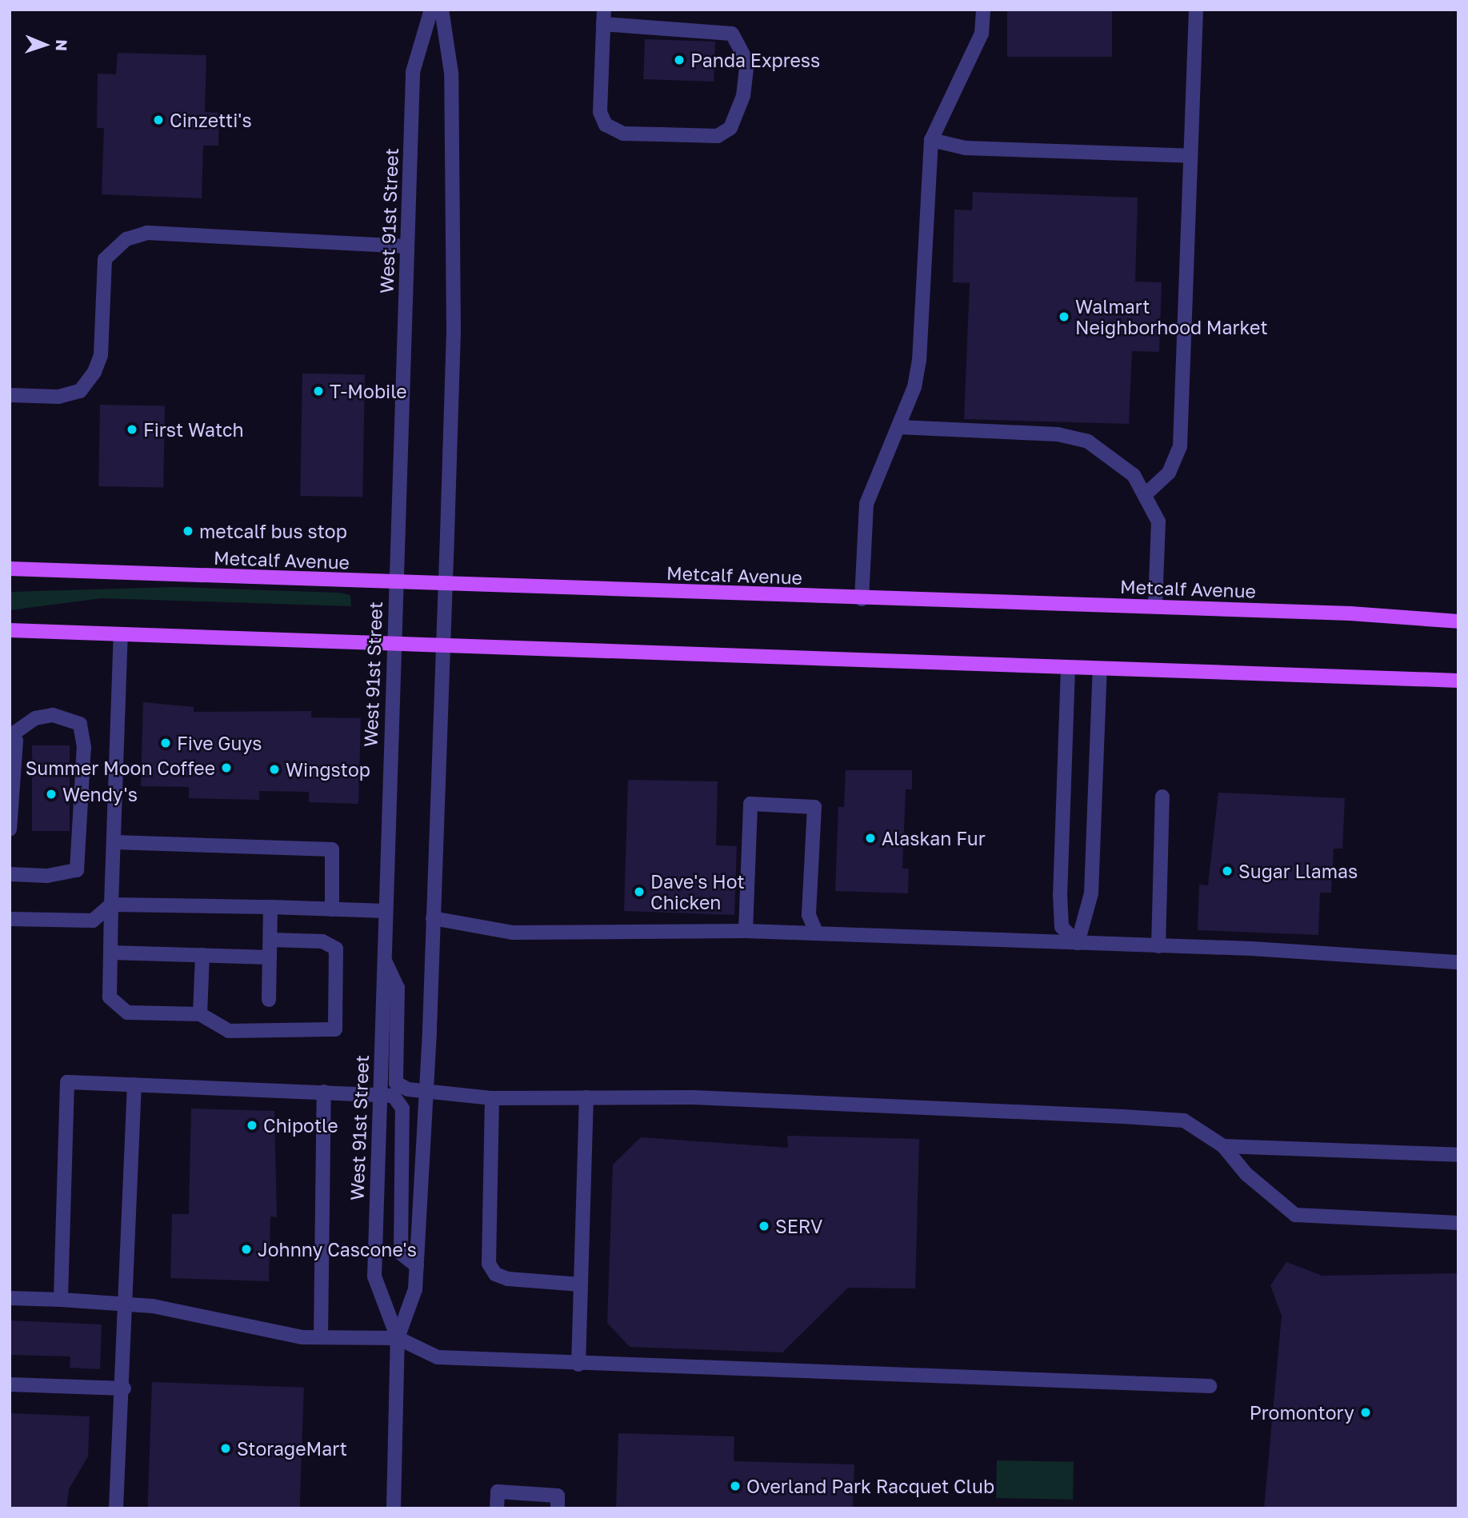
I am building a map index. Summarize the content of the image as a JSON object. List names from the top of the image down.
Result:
{
  "streets": {
    "main road": ["Metcalf Avenue"],
    "street": ["West 91st Street"]
  },
  "crossings": [
    ["West 91st Street", "Metcalf Avenue"]
  ],
  "places": [
    "Panda Express",
    "Cinzetti's",
    "Walmart Neighborhood Market",
    "T-Mobile",
    "First Watch",
    "metcalf bus stop",
    "Five Guys",
    "Summer Moon Coffee",
    "Wingstop",
    "Wendy's",
    "Alaskan Fur",
    "Sugar Llamas",
    "Dave's Hot Chicken",
    "Chipotle",
    "SERV",
    "Johnny Cascone's",
    "Promontory",
    "StorageMart",
    "Overland Park Racquet Club"
  ],
  "north": "right"
}
